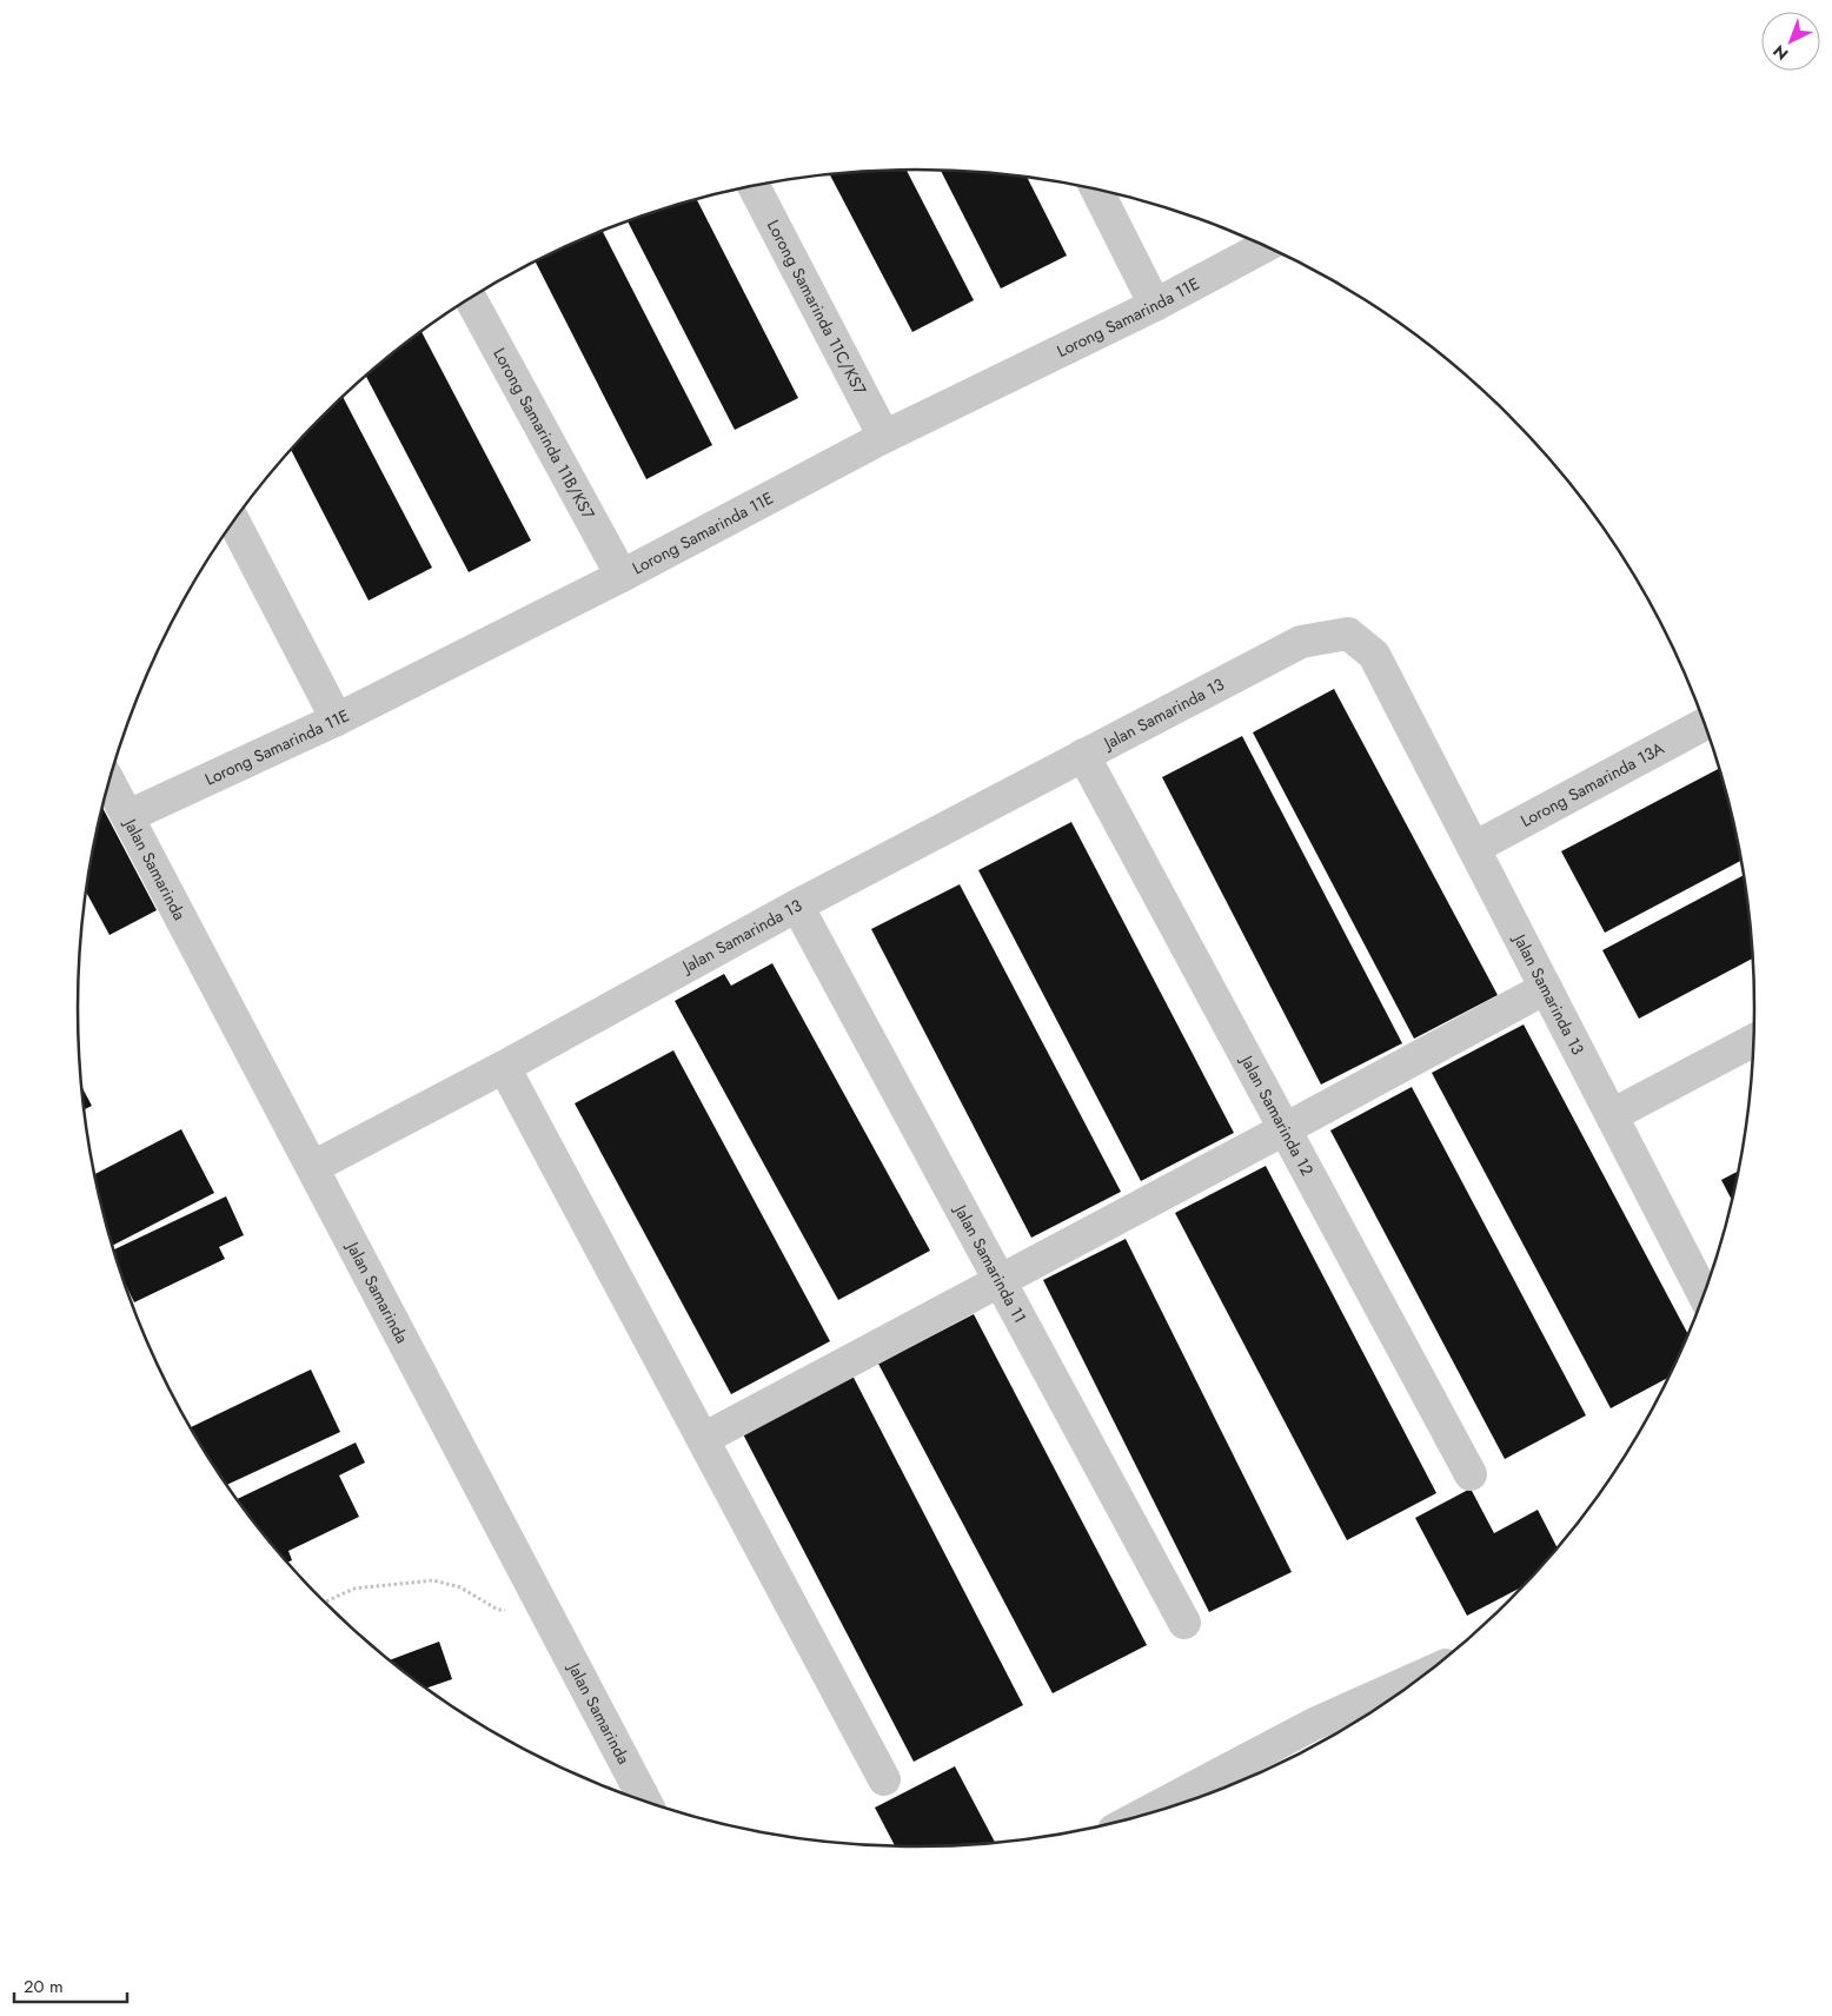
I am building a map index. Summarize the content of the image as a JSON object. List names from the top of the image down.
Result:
{
  "streets": {
    "street": [
      "Lorong Samarinda 11C/KS7",
      "Lorong Samarinda 11E",
      "Lorong Samarinda 11B/KS7",
      "Jalan Samarinda 13",
      "Lorong Samarinda 13A",
      "Jalan Samarinda",
      "Jalan Samarinda 12",
      "Jalan Samarinda 11"
    ]
  },
  "crossings": [
    ["Lorong Samarinda 11C/KS7", "Lorong Samarinda 11E"],
    ["Lorong Samarinda 11E", "Lorong Samarinda 11B/KS7"],
    ["Lorong Samarinda 11E", "Jalan Samarinda"],
    ["Jalan Samarinda 13", "Lorong Samarinda 13A"],
    ["Jalan Samarinda 13", "Jalan Samarinda"],
    ["Jalan Samarinda 13", "Jalan Samarinda 12"],
    ["Jalan Samarinda 13", "Jalan Samarinda 11"]
  ],
  "scale_bar": "20 m",
  "north": "bottom left"
}
